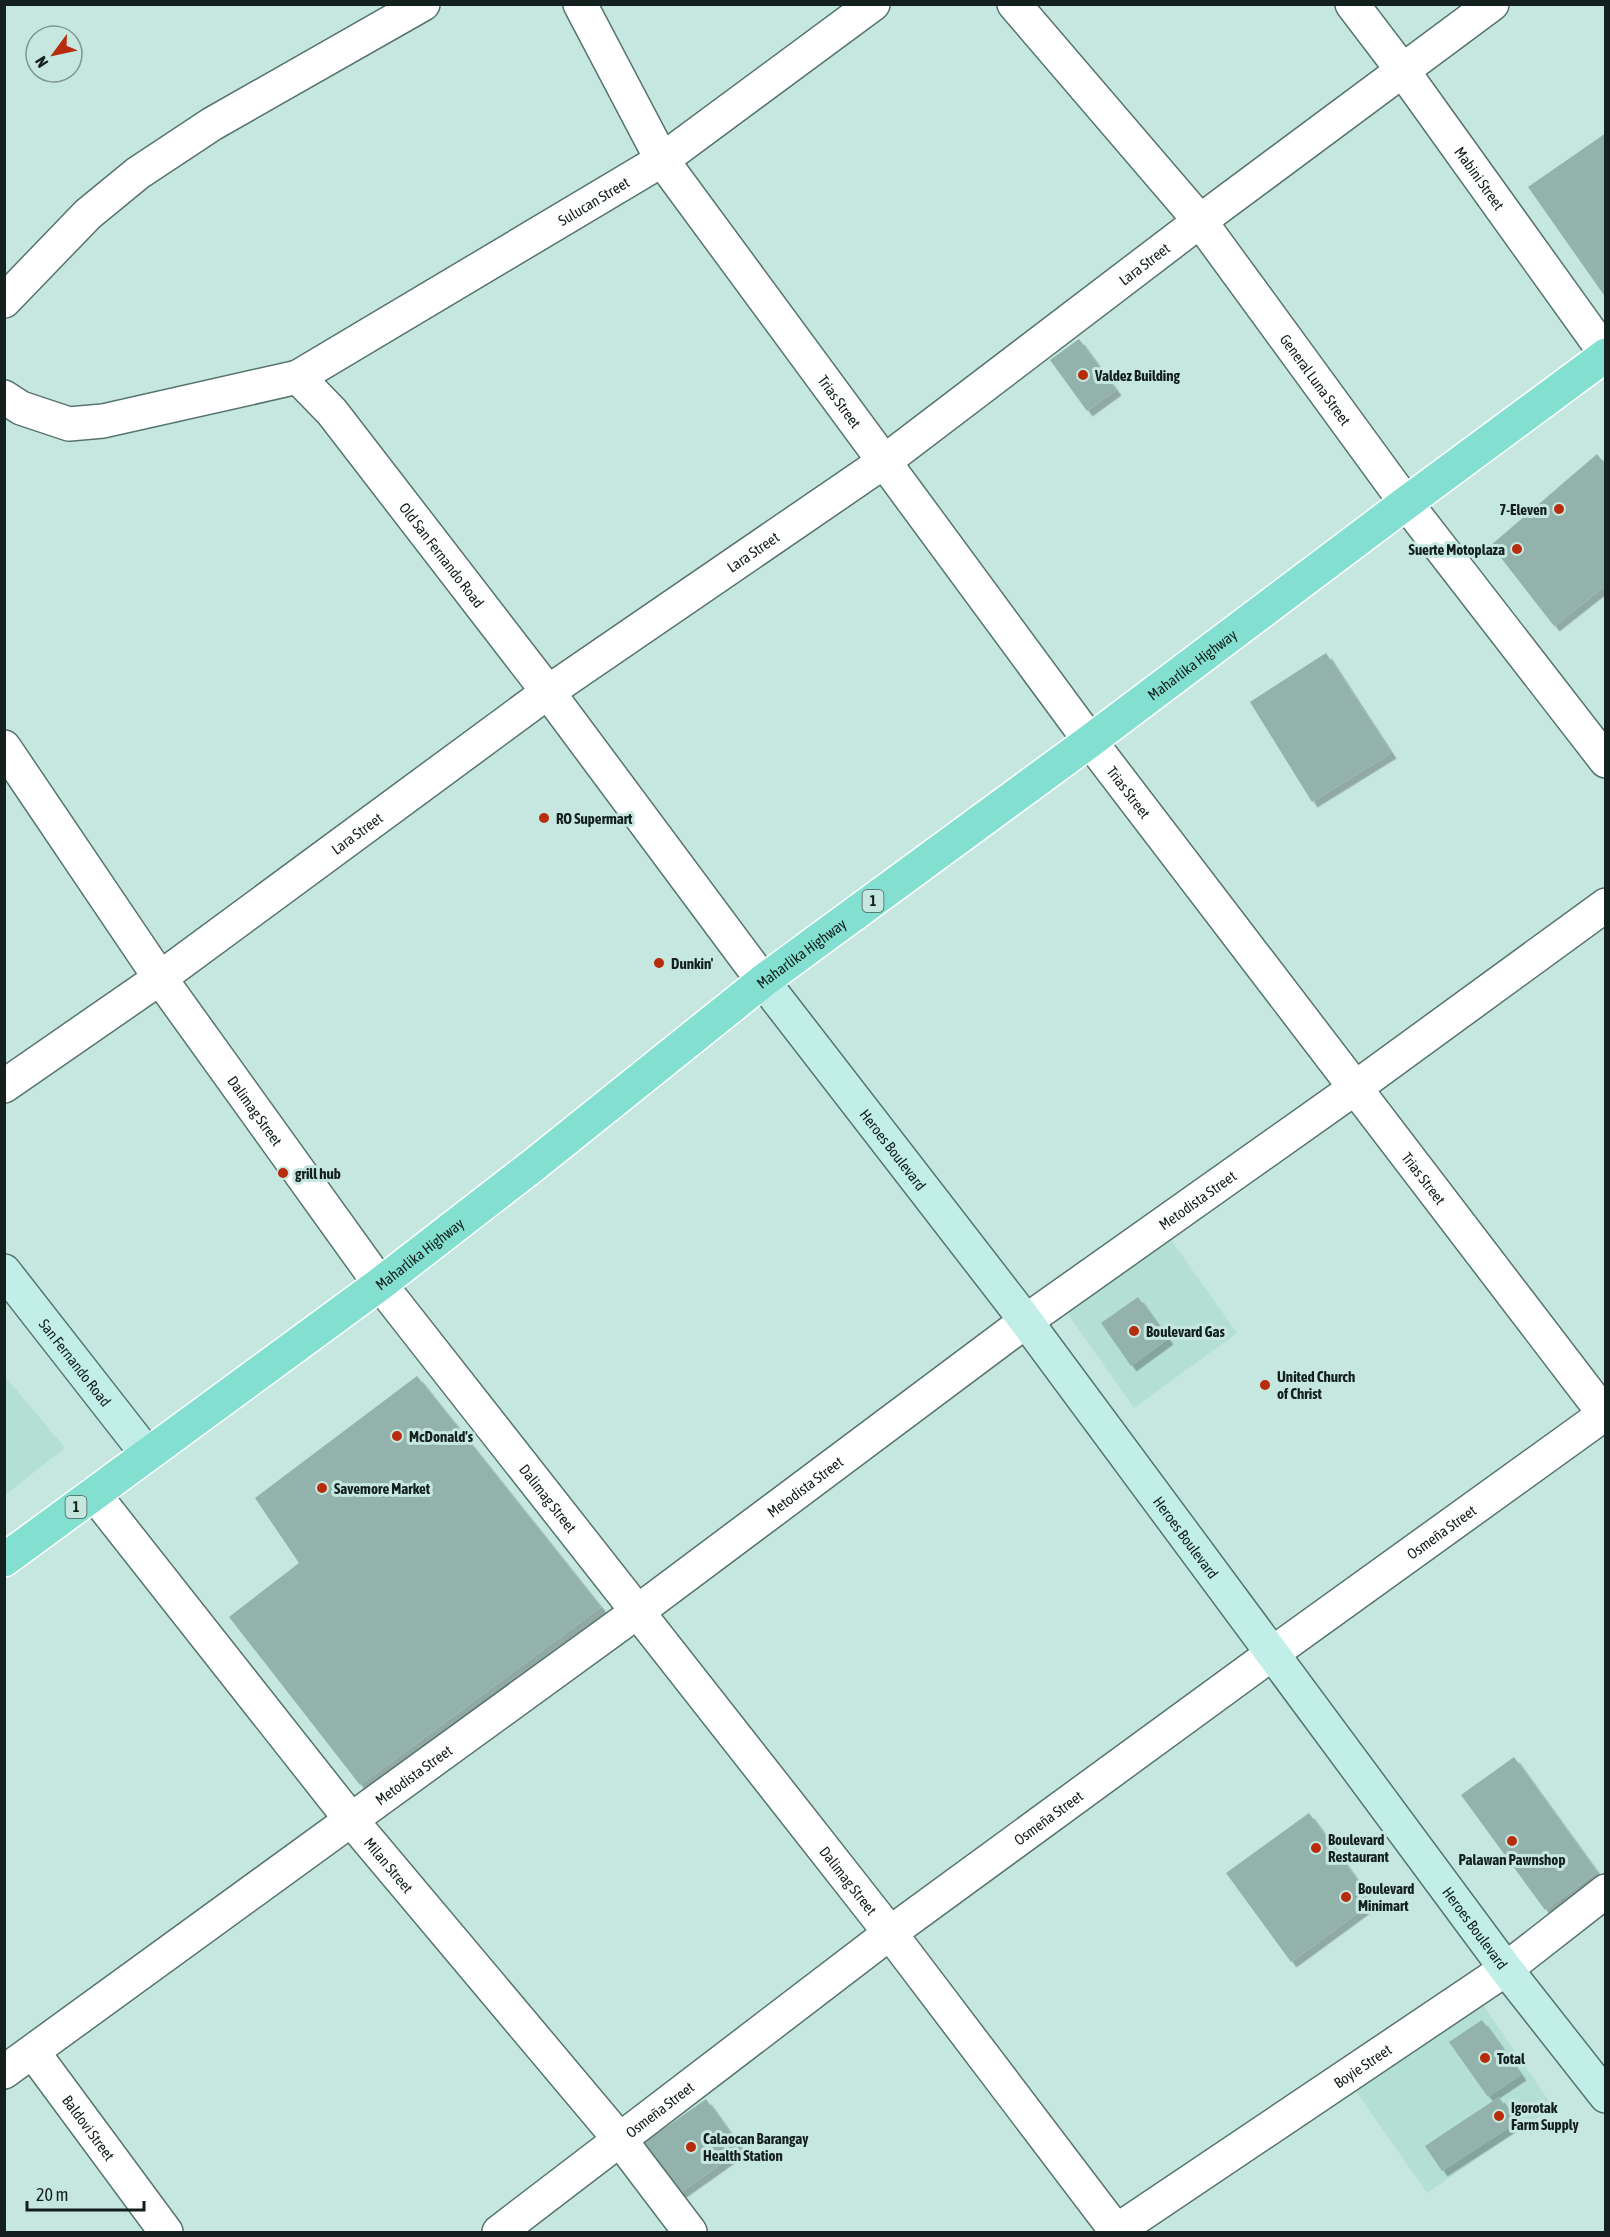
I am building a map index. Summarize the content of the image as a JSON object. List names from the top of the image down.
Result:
{
  "streets": {
    "main road": [
      "Maharlika Highway",
      "1",
      "Heroes Boulevard",
      "San Fernando Road"
    ],
    "street": [
      "Mabini Street",
      "Sulucan Street",
      "Lara Street",
      "General Luna Street",
      "Trias Street",
      "Old San Fernando Road",
      "Dalimag Street",
      "Metodista Street",
      "Osmeña Street",
      "Milan Street",
      "Boyie Street",
      "Baldovi Street"
    ]
  },
  "crossings": [
    ["Mabini Street", "Lara Street"],
    ["Mabini Street", "Maharlika Highway"],
    ["Sulucan Street", "Trias Street"],
    ["Sulucan Street", "Old San Fernando Road"],
    ["Lara Street", "General Luna Street"],
    ["Lara Street", "Trias Street"],
    ["Lara Street", "Old San Fernando Road"],
    ["Lara Street", "Dalimag Street"],
    ["General Luna Street", "Maharlika Highway"],
    ["Trias Street", "Maharlika Highway"],
    ["Trias Street", "Metodista Street"],
    ["Trias Street", "Osmeña Street"],
    ["Old San Fernando Road", "Maharlika Highway"],
    ["Old San Fernando Road", "Heroes Boulevard"],
    ["Maharlika Highway", "Dalimag Street"],
    ["Maharlika Highway", "Heroes Boulevard"],
    ["Maharlika Highway", "San Fernando Road"],
    ["Maharlika Highway", "Milan Street"],
    ["Dalimag Street", "Metodista Street"],
    ["Dalimag Street", "Osmeña Street"],
    ["Dalimag Street", "Boyie Street"],
    ["Heroes Boulevard", "Metodista Street"],
    ["Heroes Boulevard", "Osmeña Street"],
    ["Heroes Boulevard", "Boyie Street"],
    ["Metodista Street", "Milan Street"],
    ["Metodista Street", "Baldovi Street"],
    ["Osmeña Street", "Milan Street"]
  ],
  "places": [
    "Valdez Building",
    "7-Eleven",
    "Suerte Motoplaza",
    "RO Supermart",
    "Dunkin'",
    "grill hub",
    "Boulevard Gas",
    "United Church of Christ",
    "McDonald's",
    "Savemore Market",
    "Palawan Pawnshop",
    "Boulevard Restaurant",
    "Boulevard Minimart",
    "Total",
    "Igorotak Farm Supply",
    "Calaocan Barangay Health Station"
  ],
  "scale_bar": "20 m",
  "north": "bottom left"
}
